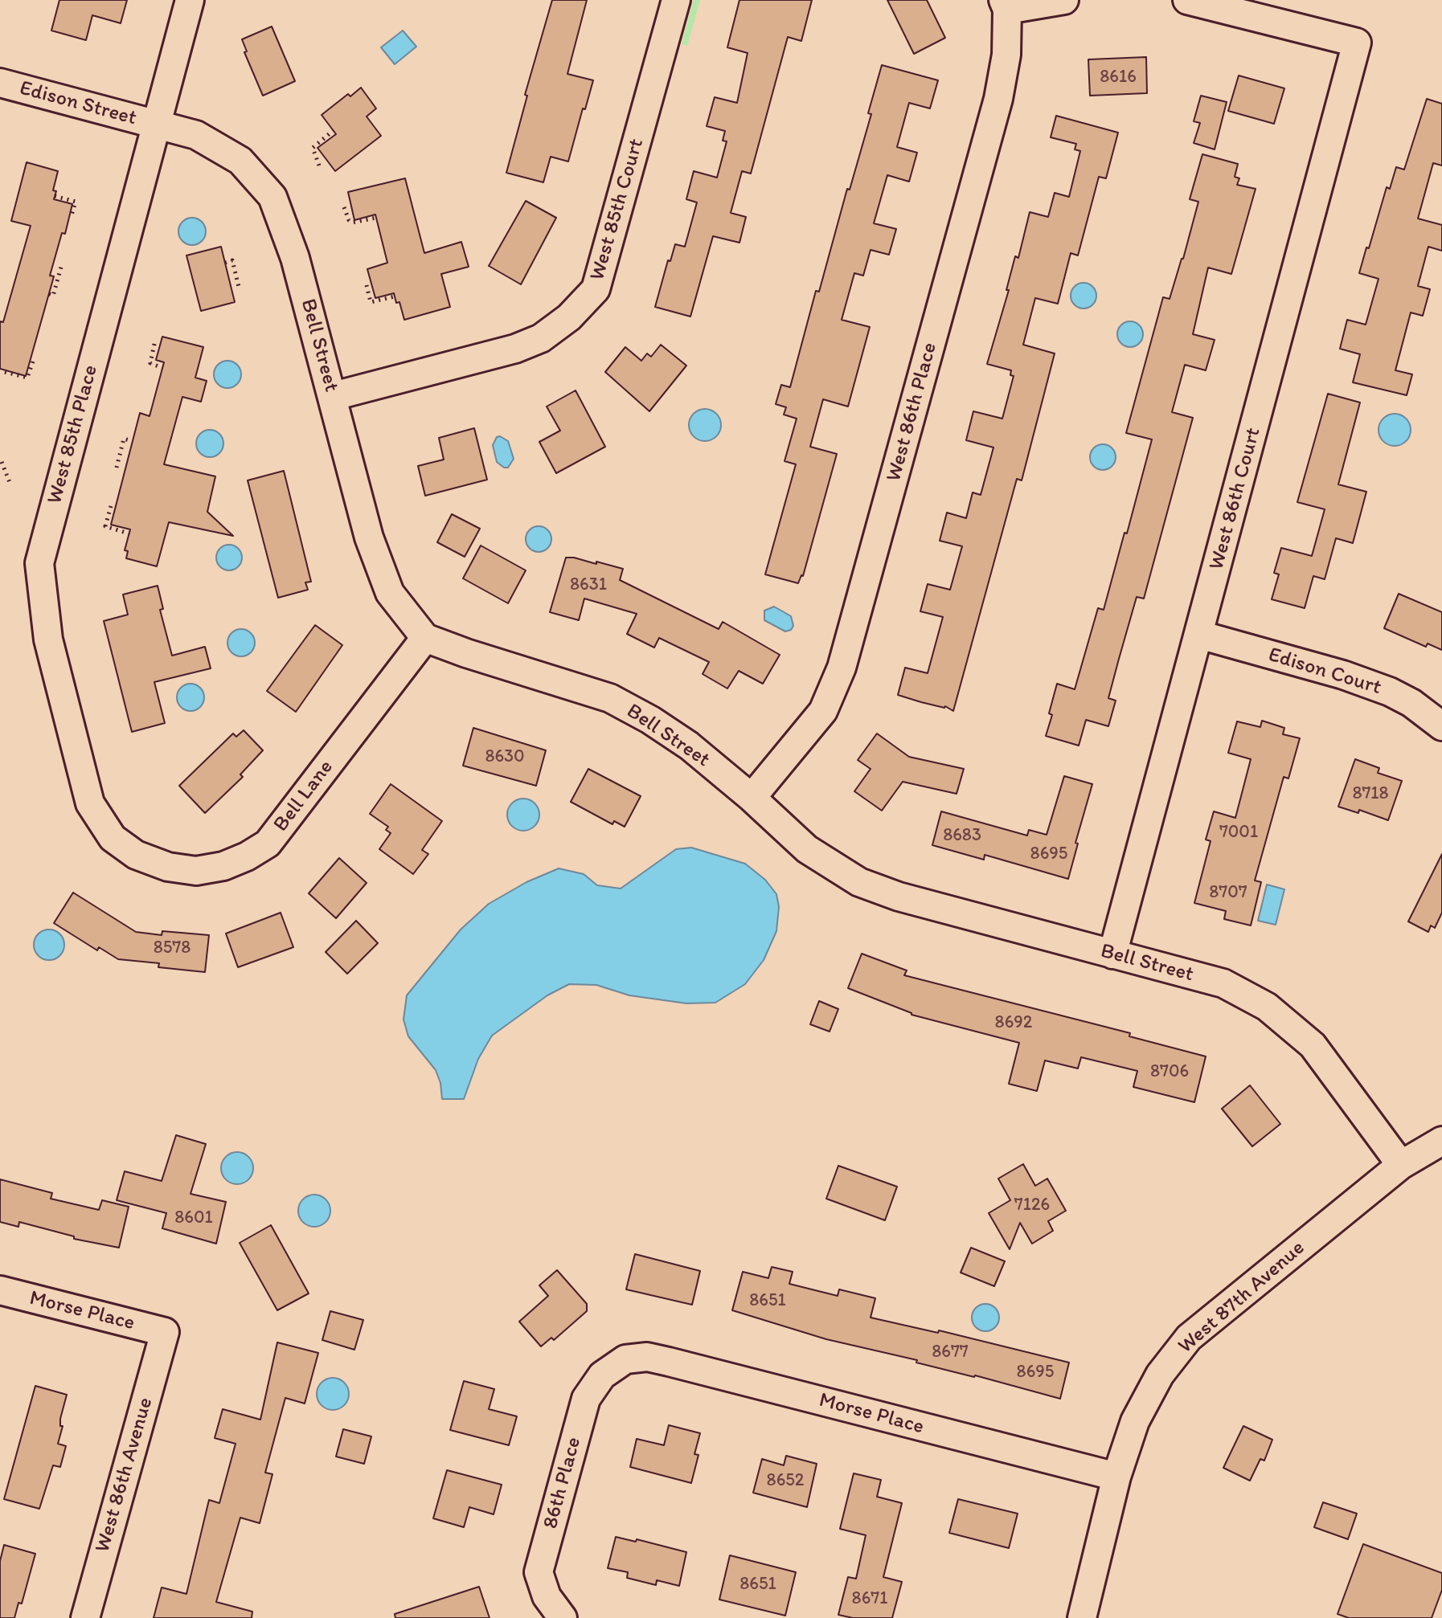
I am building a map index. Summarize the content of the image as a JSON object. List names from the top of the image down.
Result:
{
  "streets": {
    "street": [
      "Edison Street",
      "West 85th Court",
      "Bell Street",
      "West 86th Place",
      "West 85th Place",
      "West 86th Court",
      "Edison Court",
      "Bell Lane",
      "West 87th Avenue",
      "Morse Place",
      "West 86th Avenue",
      "86th Place"
    ]
  },
  "crossings": [
    ["Edison Street", "Bell Street"],
    ["Edison Street", "West 85th Place"],
    ["West 85th Court", "Bell Street"],
    ["Bell Street", "West 86th Place"],
    ["Bell Street", "West 85th Place"],
    ["Bell Street", "West 86th Court"],
    ["Bell Street", "Bell Lane"],
    ["Bell Street", "West 87th Avenue"],
    ["West 85th Place", "Bell Lane"],
    ["West 86th Court", "Edison Court"],
    ["West 87th Avenue", "Morse Place"],
    ["Morse Place", "West 86th Avenue"],
    ["Morse Place", "86th Place"]
  ],
  "house_numbers": [
    "8616",
    "8631",
    "8630",
    "8718",
    "7001",
    "8683",
    "8695",
    "8707",
    "8578",
    "8692",
    "8706",
    "7126",
    "8601",
    "8651",
    "8677",
    "8695",
    "8652",
    "8651",
    "8671"
  ]
}
